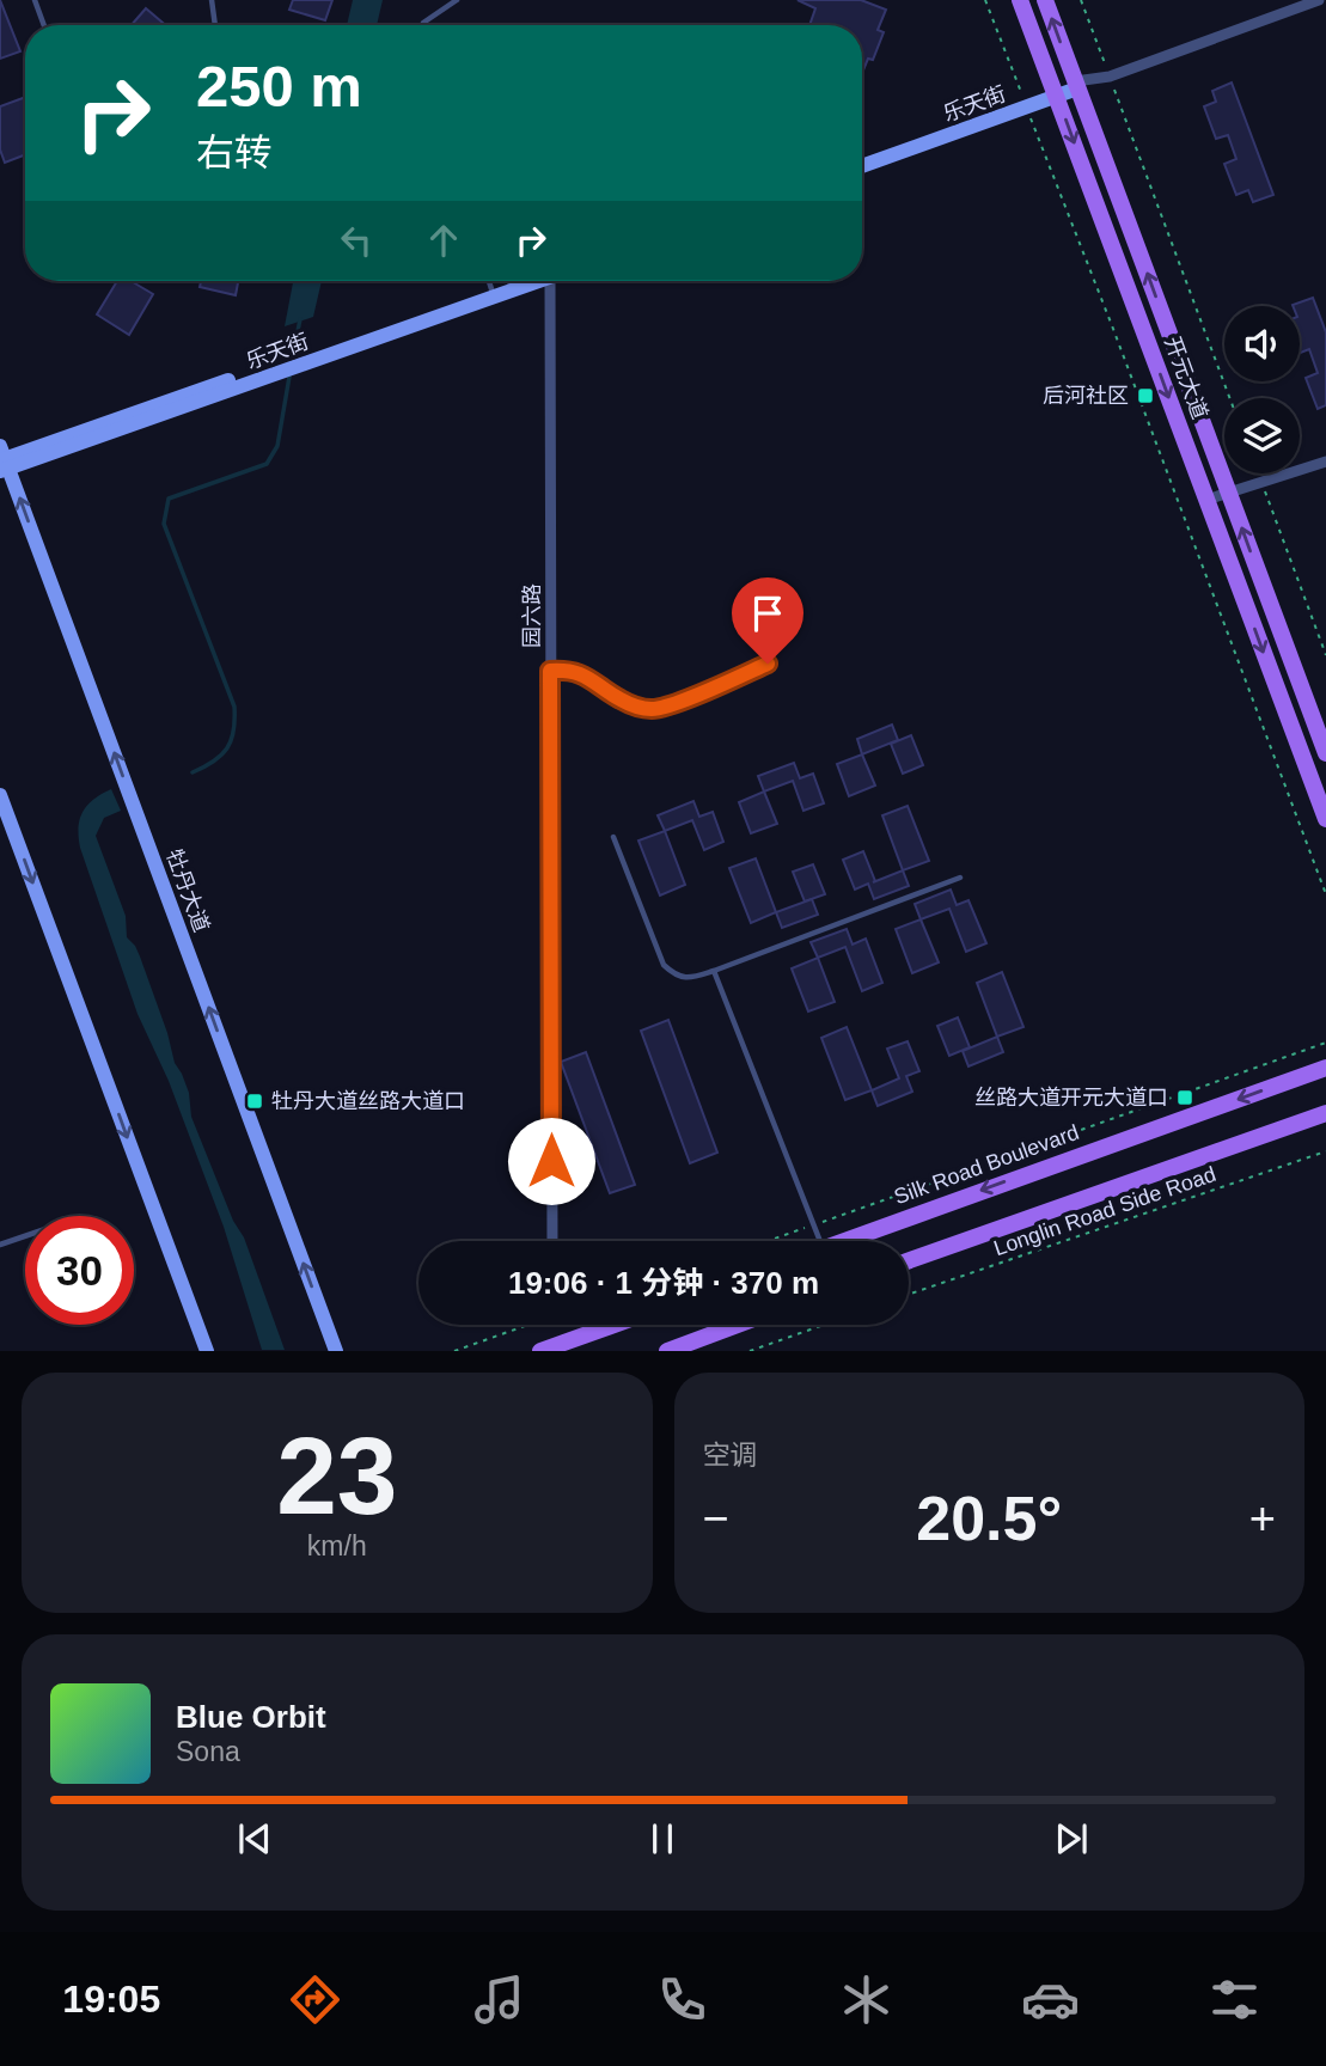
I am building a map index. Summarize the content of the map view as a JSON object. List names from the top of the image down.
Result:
{
  "streets": {
    "main road": [
      "乐天街",
      "开元大道",
      "牡丹大道",
      "Silk Road Boulevard"
    ],
    "street": ["园六路"],
    "path": ["Longlin Road Side Road"]
  },
  "crossings": [
    ["乐天街", "开元大道"],
    ["乐天街", "牡丹大道"]
  ],
  "places": {
    "transit": ["后河社区", "丝路大道开元大道口", "牡丹大道丝路大道口"]
  },
  "page": {
    "turn": ["250 m", "右转"],
    "limit": "30",
    "trip": "19:06 · 1 分钟 · 370 m",
    "tile": [
      ["23", "km/h"],
      "空调"
    ],
    "heat": ["−", "20.5°", "+"],
    "song": ["Blue Orbit", "Sona"],
    "tabs": "19:05"
  }
}
